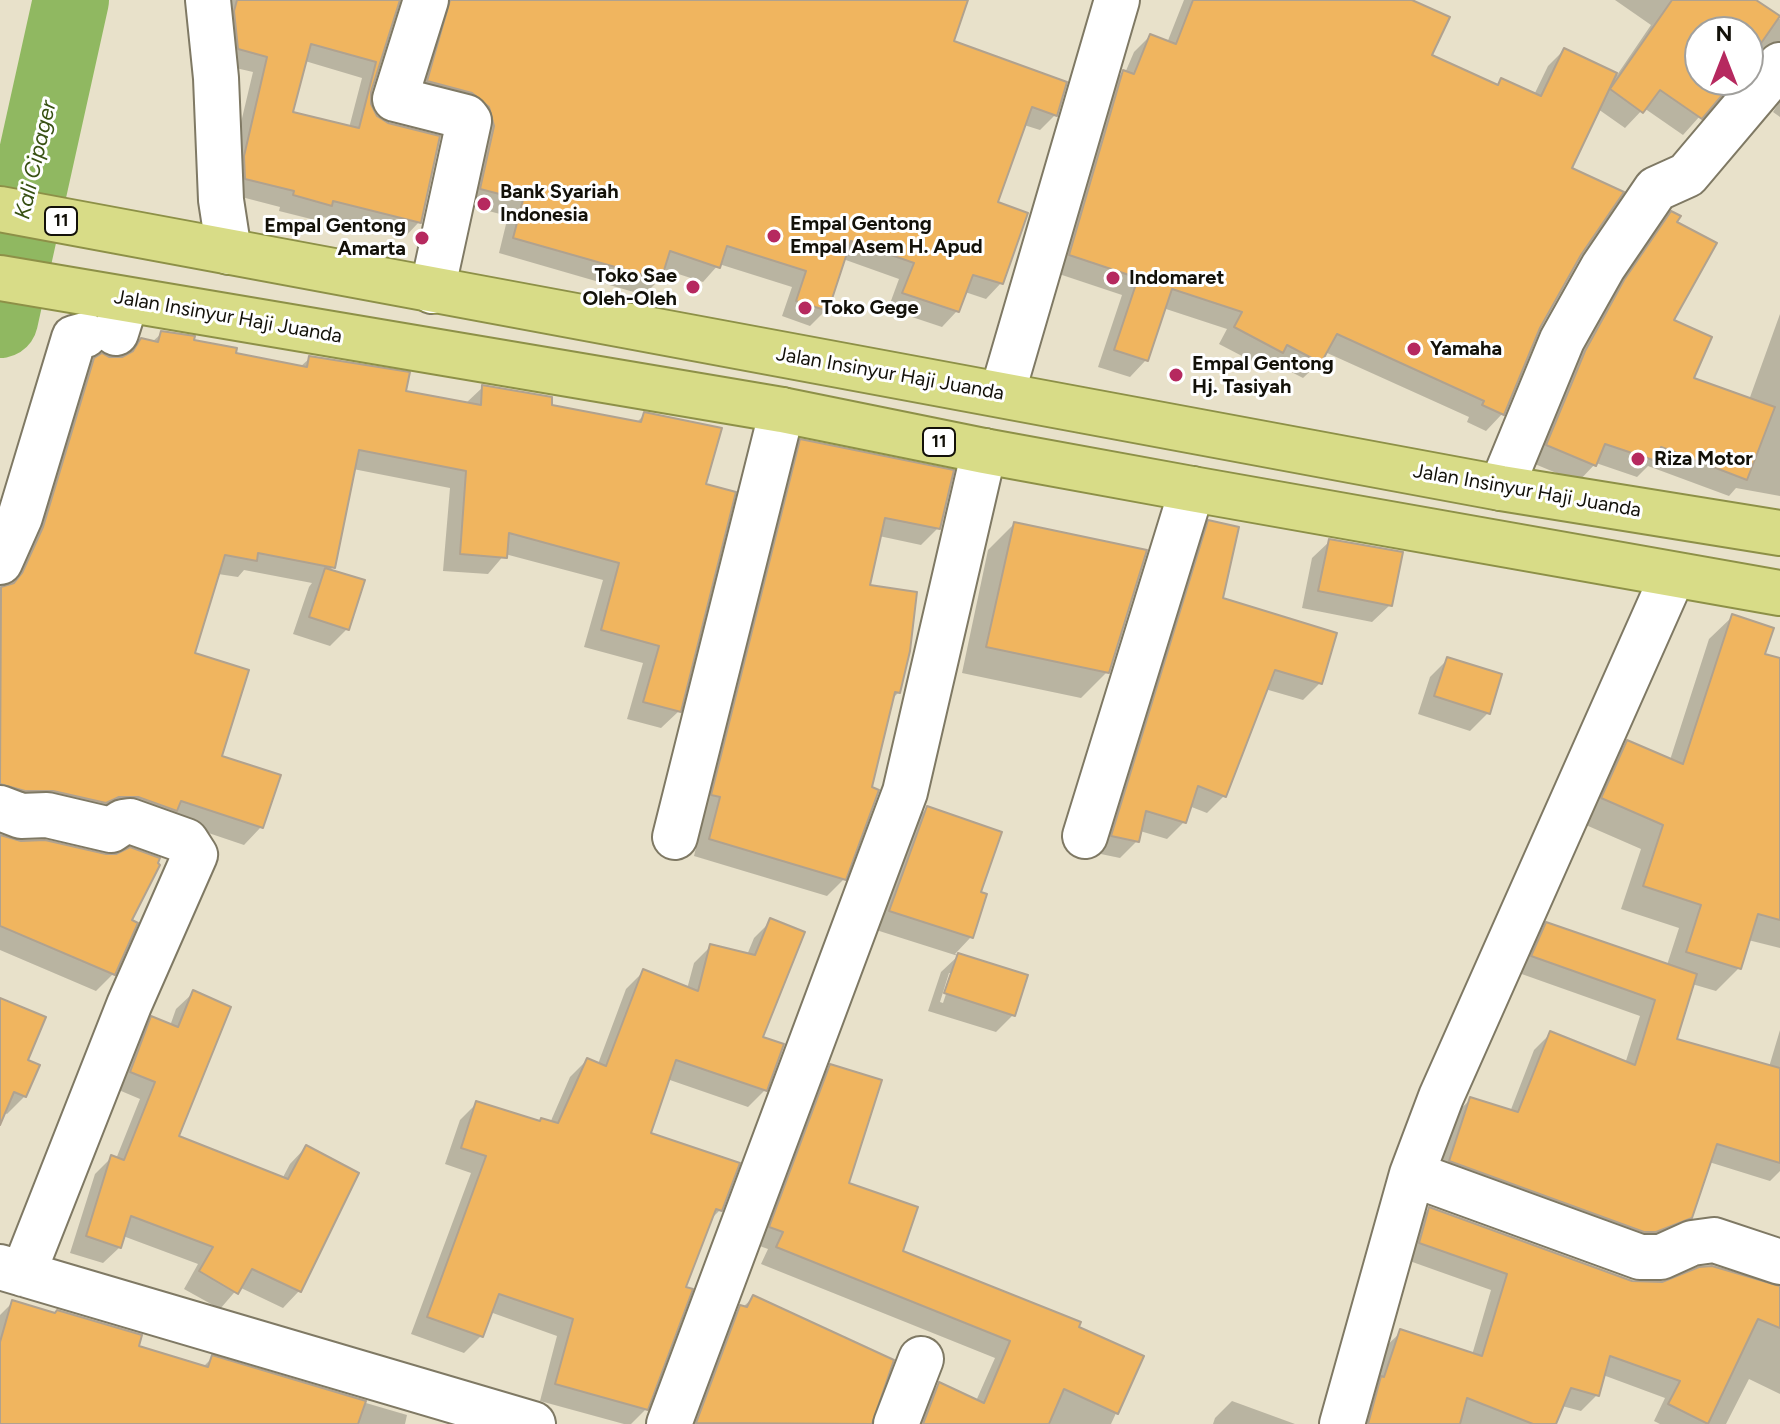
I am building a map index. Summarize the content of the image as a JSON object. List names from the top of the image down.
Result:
{
  "streets": {
    "highway": ["11", "Jalan Insinyur Haji Juanda"]
  },
  "water": ["Kali Cipager"],
  "places": [
    "Bank Syariah Indonesia",
    "Empal Gentong Empal Asem H. Apud",
    "Empal Gentong Amarta",
    "Indomaret",
    "Toko Sae Oleh-Oleh",
    "Toko Gege",
    "Yamaha",
    "Empal Gentong Hj. Tasiyah",
    "Riza Motor"
  ],
  "north": "top"
}
